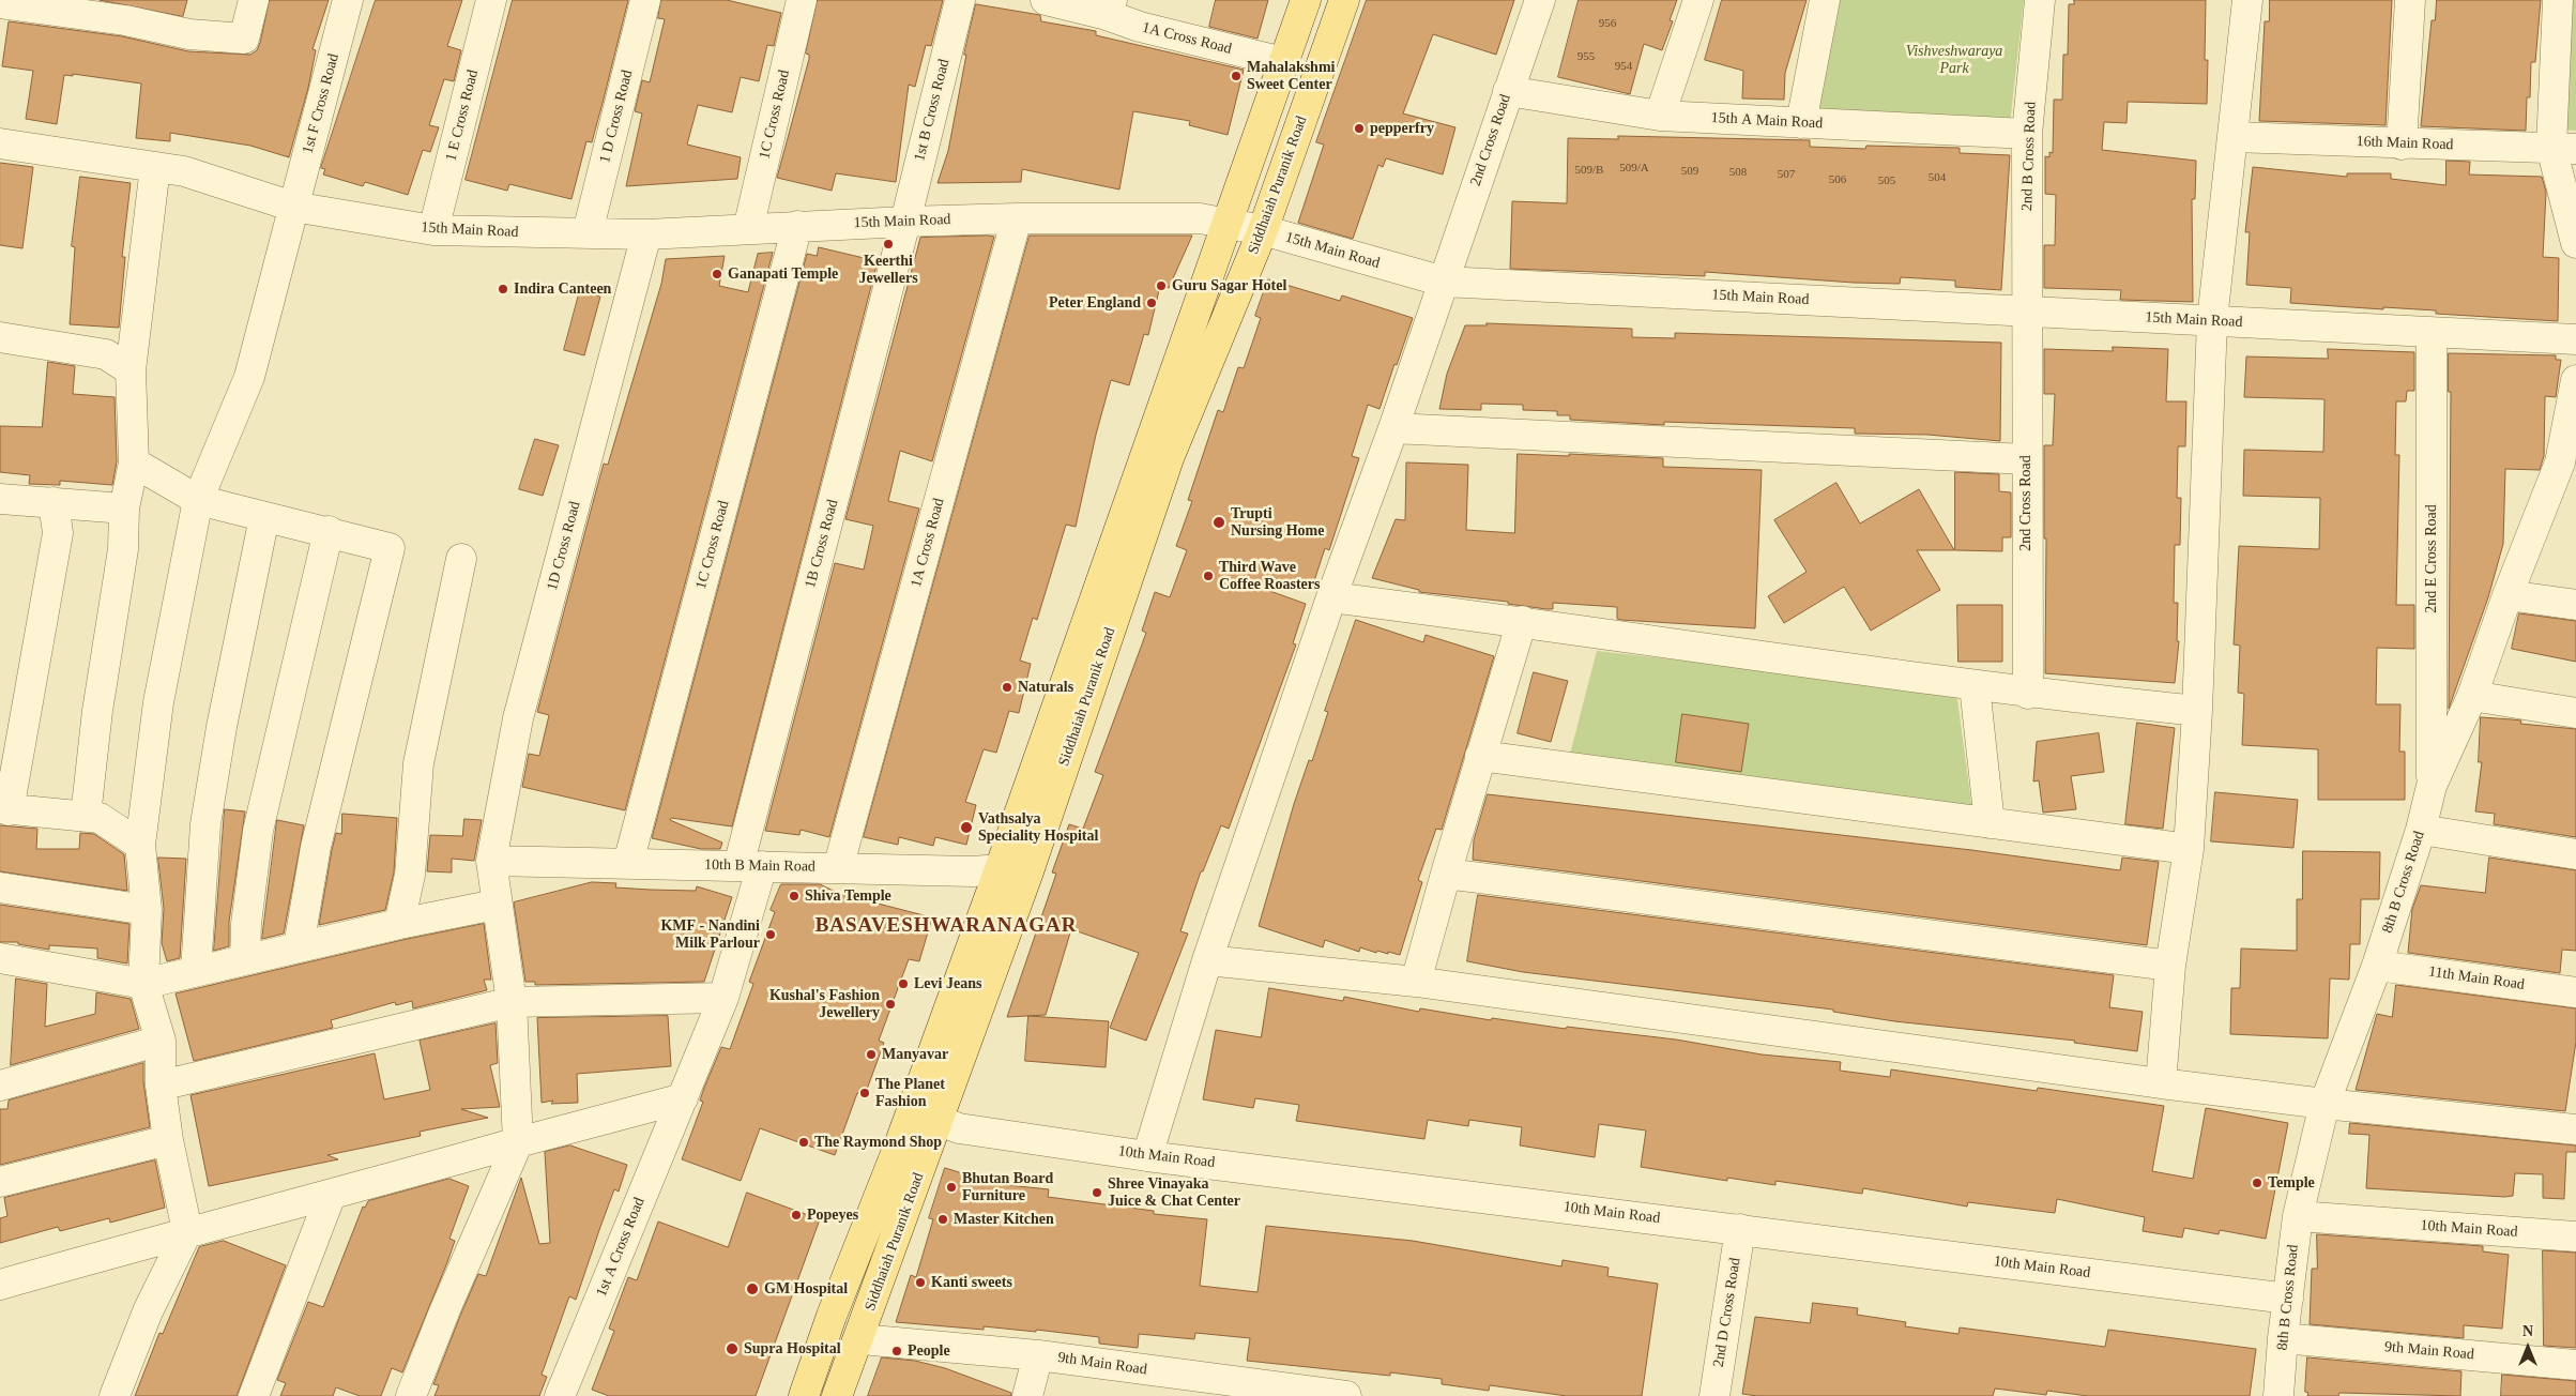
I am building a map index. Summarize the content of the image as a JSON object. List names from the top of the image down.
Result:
{
  "streets": {
    "main road": ["Siddhaiah Puranik Road"],
    "street": [
      "1A Cross Road",
      "1st F Cross Road",
      "1st B Cross Road",
      "1C Cross Road",
      "1 E Cross Road",
      "1 D Cross Road",
      "15th A Main Road",
      "2nd Cross Road",
      "16th Main Road",
      "2nd B Cross Road",
      "15th Main Road",
      "1B Cross Road",
      "1D Cross Road",
      "2nd E Cross Road",
      "10th B Main Road",
      "8th B Cross Road",
      "11th Main Road",
      "10th Main Road",
      "1st A Cross Road",
      "2nd D Cross Road",
      "9th Main Road"
    ]
  },
  "crossings": [
    ["1A Cross Road", "Siddhaiah Puranik Road"],
    ["1A Cross Road", "15th Main Road"],
    ["1A Cross Road", "10th B Main Road"],
    ["1st F Cross Road", "15th Main Road"],
    ["1st B Cross Road", "15th Main Road"],
    ["1st B Cross Road", "1B Cross Road"],
    ["1C Cross Road", "15th Main Road"],
    ["1C Cross Road", "10th B Main Road"],
    ["1 E Cross Road", "15th Main Road"],
    ["1 D Cross Road", "15th Main Road"],
    ["15th A Main Road", "2nd Cross Road"],
    ["15th A Main Road", "2nd B Cross Road"],
    ["2nd Cross Road", "2nd B Cross Road"],
    ["2nd Cross Road", "15th Main Road"],
    ["2nd Cross Road", "10th Main Road"],
    ["2nd B Cross Road", "15th Main Road"],
    ["Siddhaiah Puranik Road", "15th Main Road"],
    ["Siddhaiah Puranik Road", "10th B Main Road"],
    ["Siddhaiah Puranik Road", "10th Main Road"],
    ["Siddhaiah Puranik Road", "9th Main Road"],
    ["15th Main Road", "1B Cross Road"],
    ["15th Main Road", "1D Cross Road"],
    ["15th Main Road", "2nd E Cross Road"],
    ["1B Cross Road", "10th B Main Road"],
    ["1B Cross Road", "1st A Cross Road"],
    ["1D Cross Road", "10th B Main Road"],
    ["2nd E Cross Road", "8th B Cross Road"],
    ["8th B Cross Road", "11th Main Road"],
    ["8th B Cross Road", "10th Main Road"],
    ["8th B Cross Road", "9th Main Road"],
    ["10th Main Road", "2nd D Cross Road"]
  ],
  "districts": ["BASAVESHWARANAGAR"],
  "parks": ["Vishveshwaraya Park"],
  "places": [
    "Mahalakshmi Sweet Center",
    "pepperfry",
    "Keerthi Jewellers",
    "Ganapati Temple",
    "Guru Sagar Hotel",
    "Indira Canteen",
    "Peter England",
    "Trupti Nursing Home",
    "Third Wave Coffee Roasters",
    "Naturals",
    "Vathsalya Speciality Hospital",
    "Shiva Temple",
    "KMF - Nandini Milk Parlour",
    "Levi Jeans",
    "Kushal's Fashion Jewellery",
    "Manyavar",
    "The Planet Fashion",
    "The Raymond Shop",
    "Temple",
    "Bhutan Board Furniture",
    "Shree Vinayaka Juice & Chat Center",
    "Popeyes",
    "Master Kitchen",
    "Kanti sweets",
    "GM Hospital",
    "Supra Hospital",
    "People"
  ],
  "house_numbers": [
    "956",
    "955",
    "954",
    "509/A",
    "509/B",
    "509",
    "508",
    "507",
    "504",
    "506",
    "505"
  ],
  "north": "top"
}
